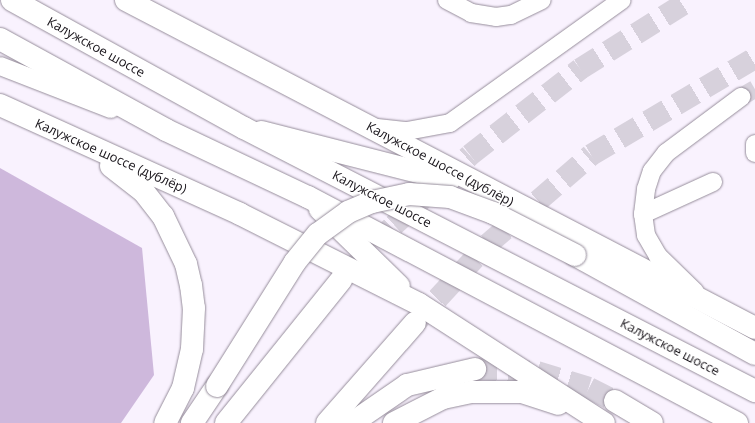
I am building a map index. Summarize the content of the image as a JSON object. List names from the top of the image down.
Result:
{
  "streets": {
    "main road": ["Калужское шоссе", "Калужское шоссе (дублёр)"]
  }
}
